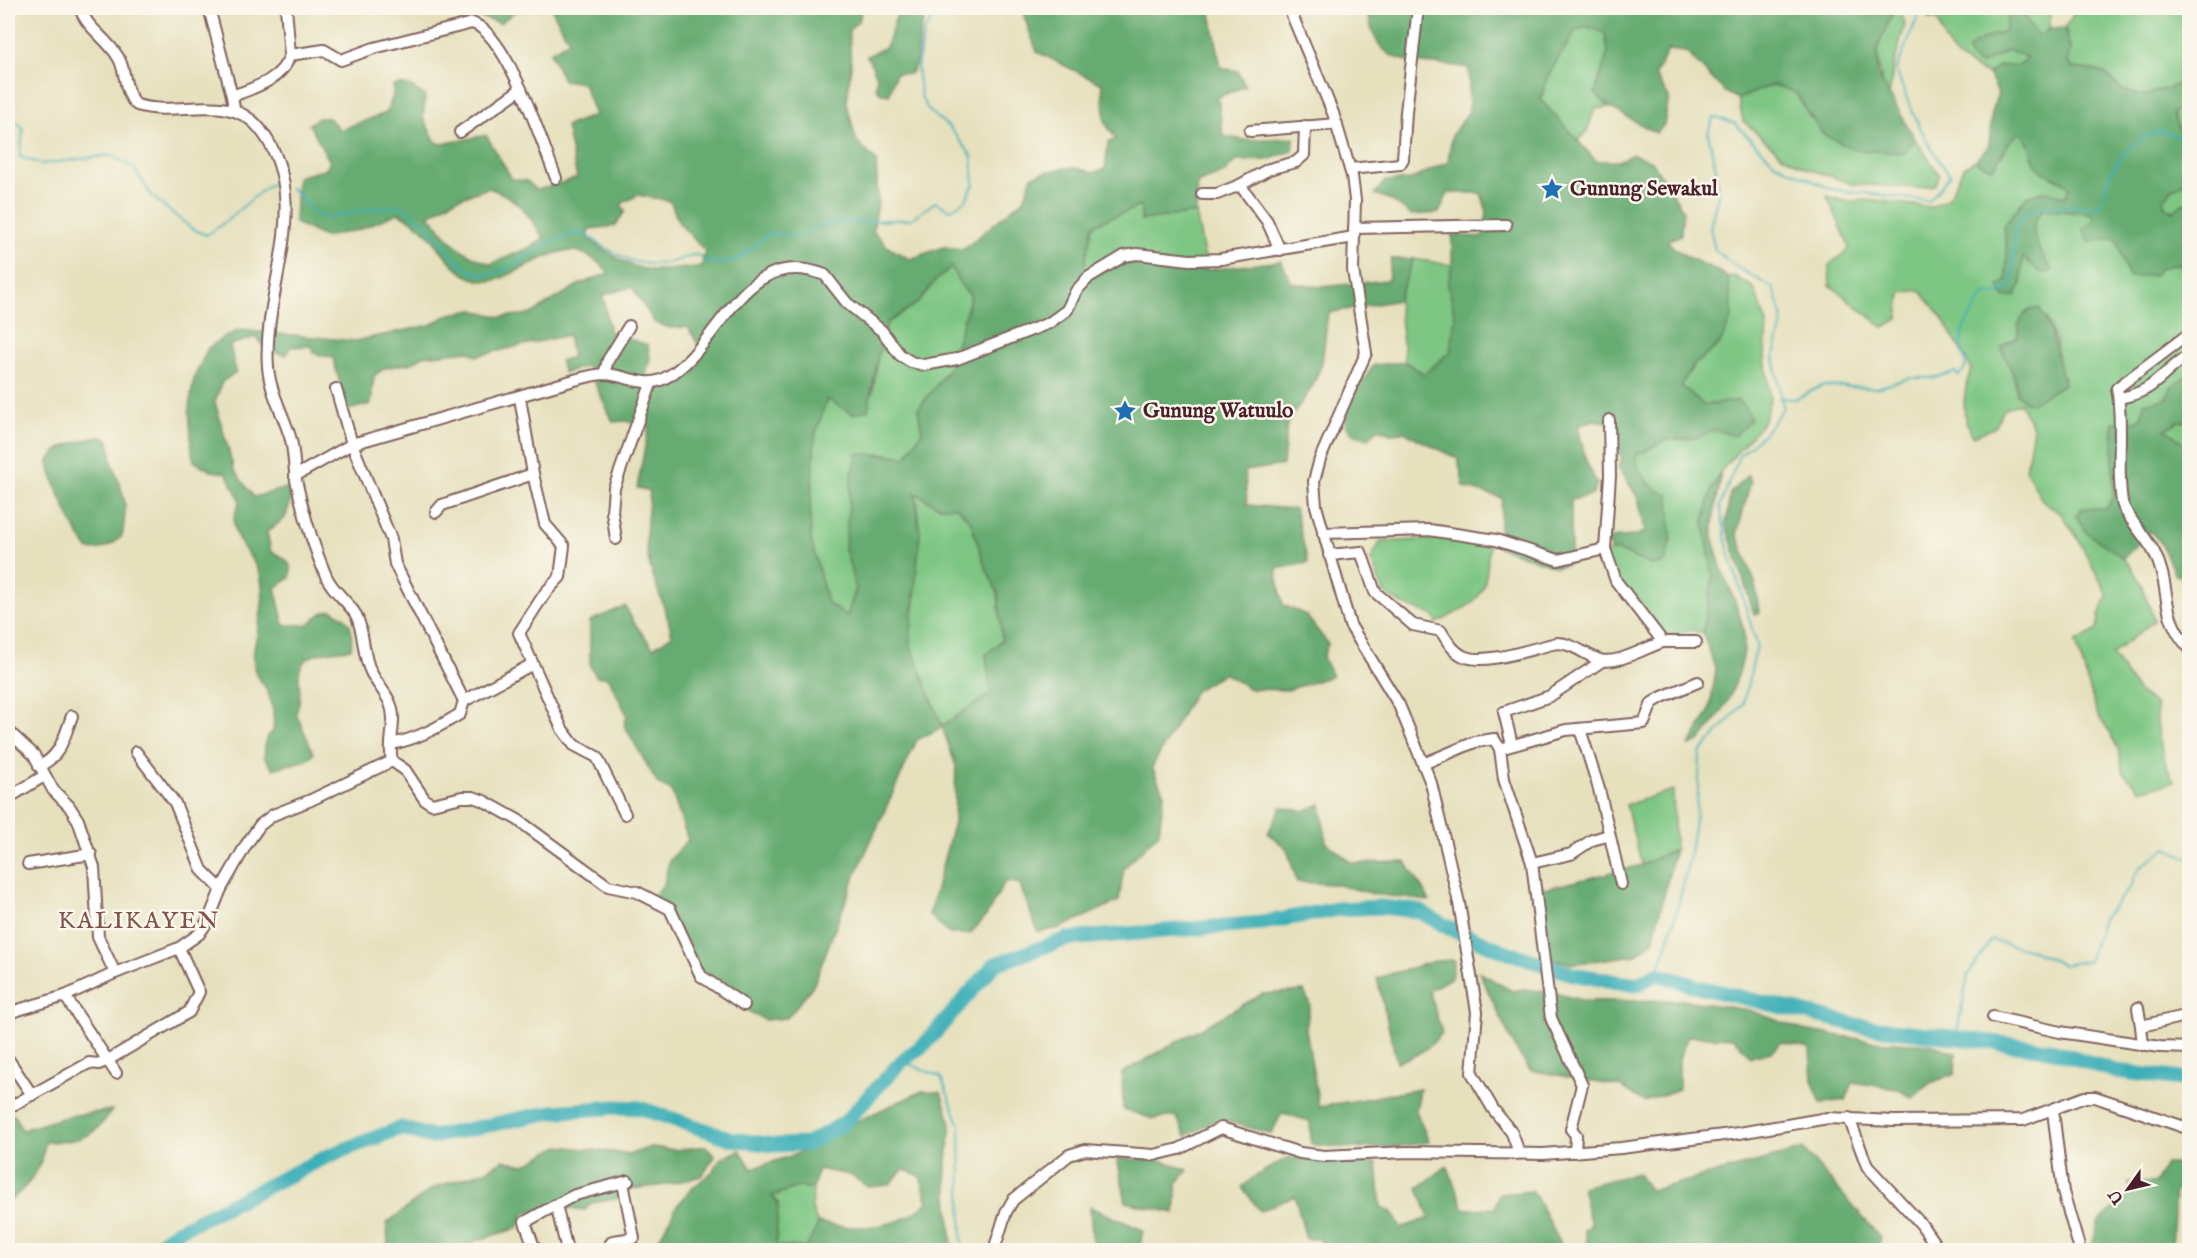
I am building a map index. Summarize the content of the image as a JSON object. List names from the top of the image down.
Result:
{
  "districts": ["KALIKAYEN"],
  "places": {
    "place": ["Gunung Sewakul", "Gunung Watuulo"]
  },
  "north": "bottom left"
}
